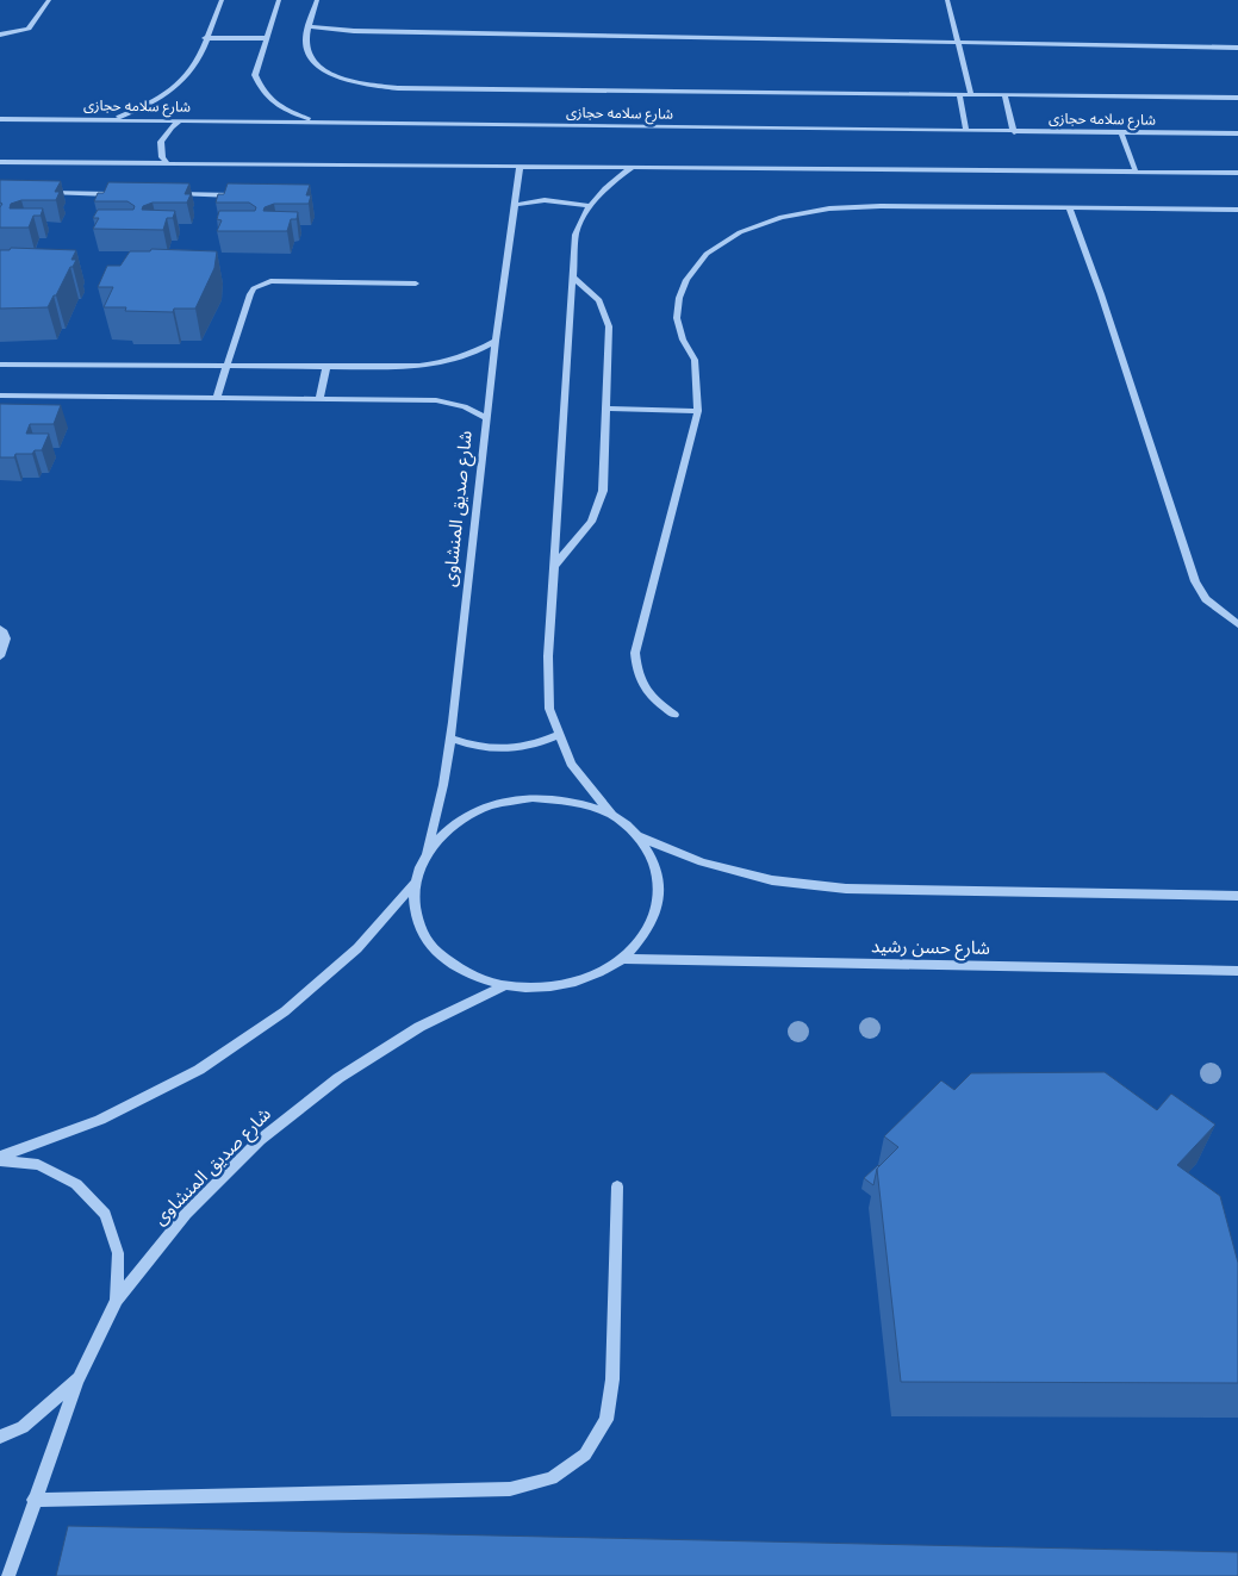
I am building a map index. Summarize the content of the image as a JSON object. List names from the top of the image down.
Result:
{
  "streets": {
    "street": ["شارع سلامه حجازى", "شارع صديق المنشاوى", "شارع حسن رشيد"]
  }
}
